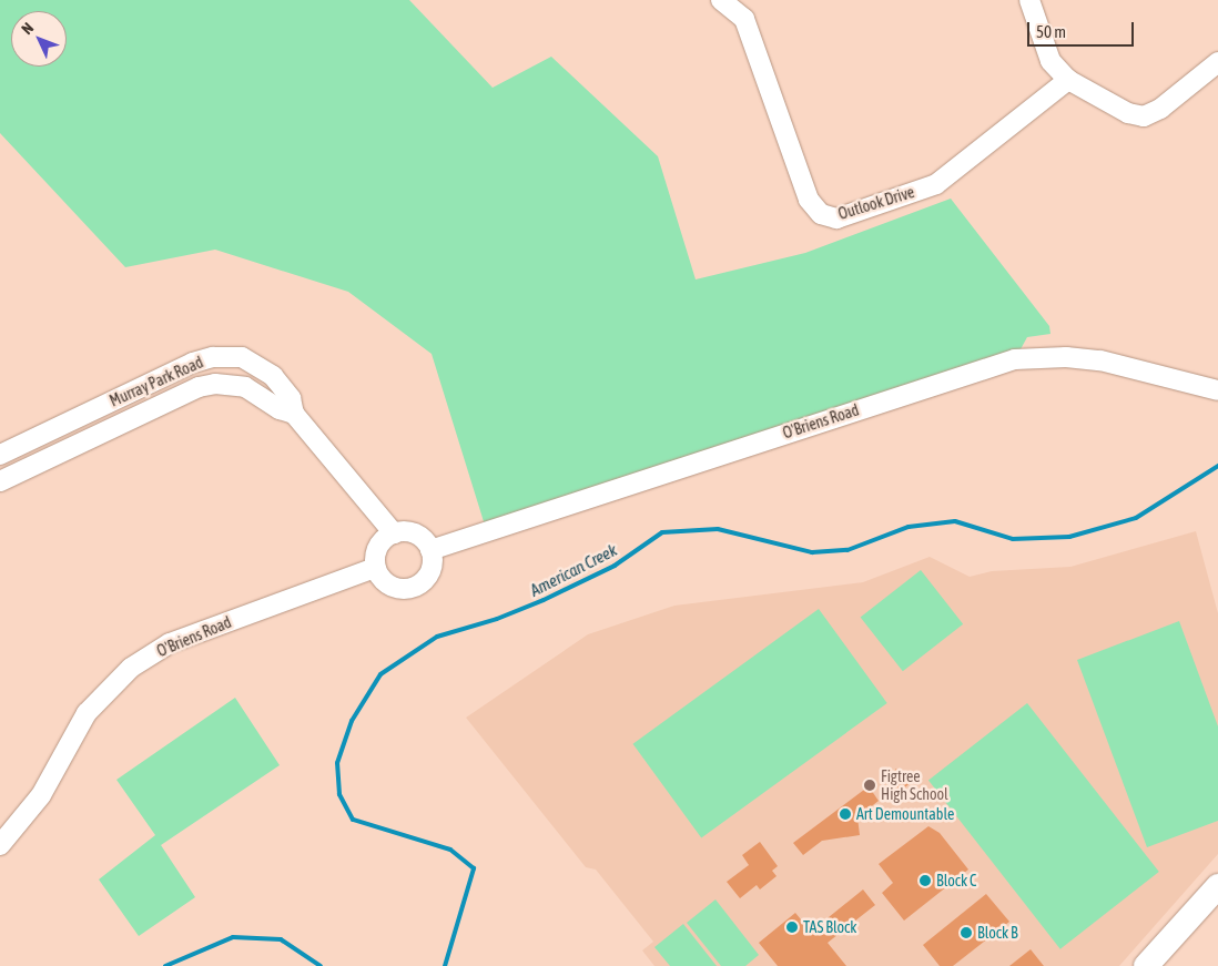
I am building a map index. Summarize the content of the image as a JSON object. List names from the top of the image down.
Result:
{
  "streets": {
    "street": ["Outlook Drive", "Murray Park Road", "O'Briens Road"]
  },
  "crossings": [
    ["Murray Park Road", "O'Briens Road"]
  ],
  "water": ["American Creek"],
  "places": [
    "Figtree High School",
    "Art Demountable",
    "Block C",
    "TAS Block",
    "Block B"
  ],
  "scale_bar": "50 m",
  "north": "top left"
}
